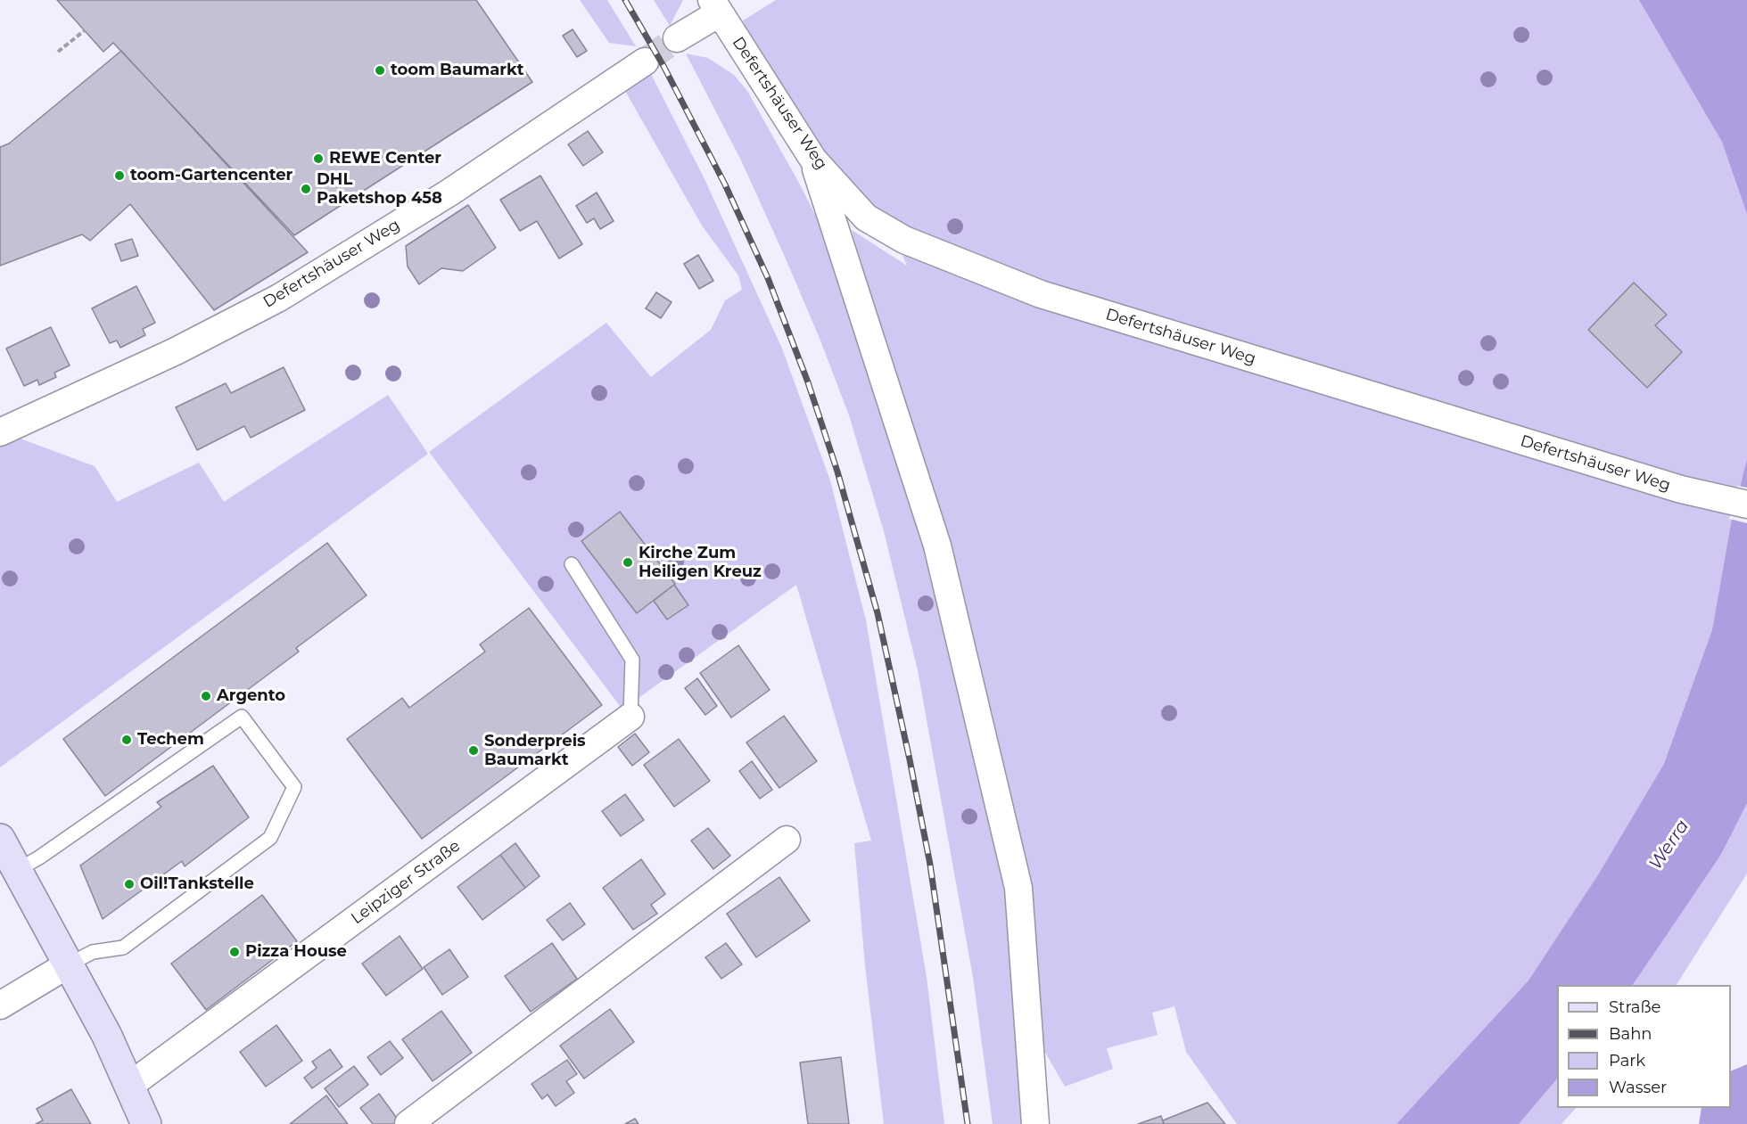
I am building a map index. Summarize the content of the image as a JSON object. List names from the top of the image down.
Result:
{
  "streets": {
    "street": ["Defertshäuser Weg", "Leipziger Straße"]
  },
  "water": ["Werra"],
  "places": [
    "toom Baumarkt",
    "REWE Center",
    "toom-Gartencenter",
    "DHL Paketshop 458",
    "Kirche Zum Heiligen Kreuz",
    "Argento",
    "Techem",
    "Sonderpreis Baumarkt",
    "Oil!Tankstelle",
    "Pizza House"
  ],
  "legend": [
    "Straße",
    "Bahn",
    "Park",
    "Wasser"
  ]
}
